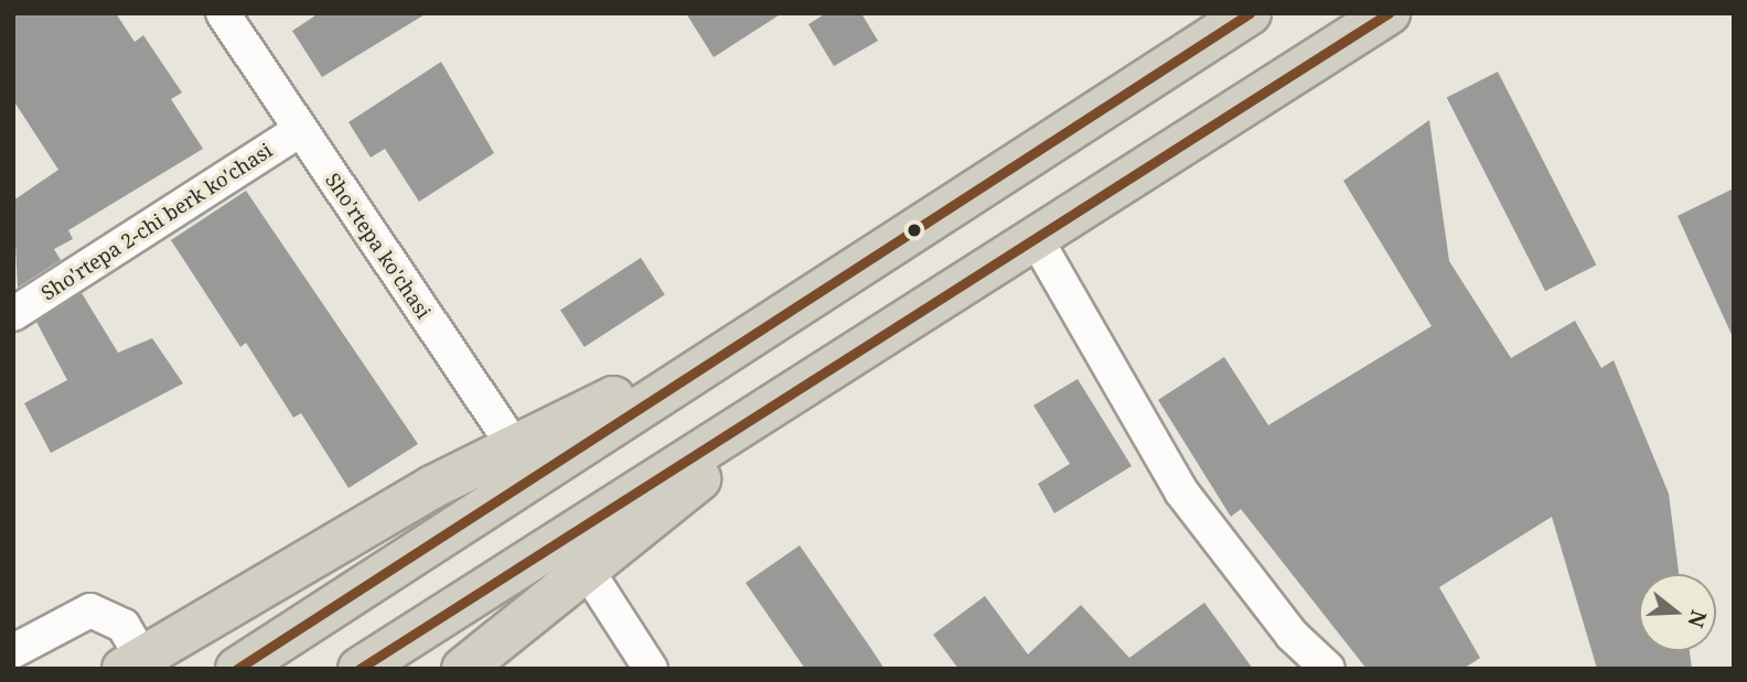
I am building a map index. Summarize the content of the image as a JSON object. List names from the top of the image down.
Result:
{
  "streets": {
    "street": ["Sho'rtepa 2-chi berk ko'chasi", "Sho'rtepa ko'chasi"]
  },
  "crossings": [
    ["Sho'rtepa 2-chi berk ko'chasi", "Sho'rtepa ko'chasi"]
  ],
  "north": "right"
}
